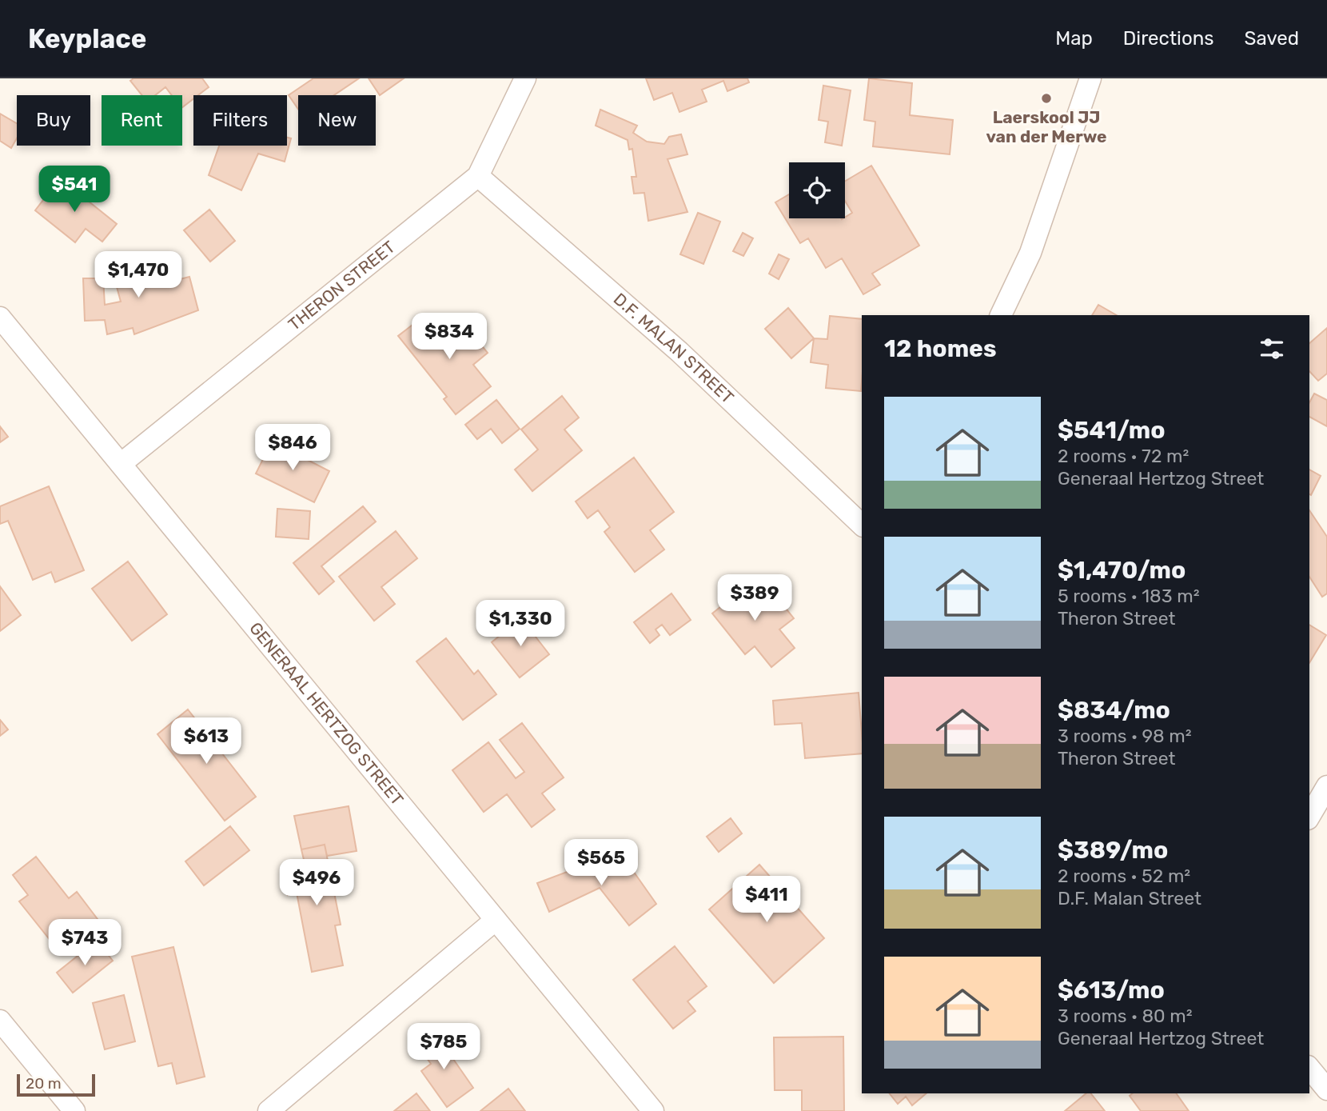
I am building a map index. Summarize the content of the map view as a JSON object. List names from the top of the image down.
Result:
{
  "streets": {
    "street": ["THERON STREET", "D.F. MALAN STREET", "GENERAAL HERTZOG STREET"]
  },
  "crossings": [
    ["THERON STREET", "D.F. MALAN STREET"],
    ["THERON STREET", "GENERAAL HERTZOG STREET"]
  ],
  "places": ["Laerskool JJ van der Merwe"],
  "scale_bar": "20 m",
  "page": {
    "header": "Keyplace",
    "nav": ["Map", "Directions", "Saved"],
    "chip": [
      "Buy",
      "Rent",
      "Filters",
      "New"
    ],
    "price": [
      "$541",
      "$1,470",
      "$834",
      "$846",
      "$389",
      "$1,330",
      "$613",
      "$565",
      "$496",
      "$411",
      "$743",
      "$785"
    ],
    "heading": "12 homes",
    "list": [
      {
        "name": "$541/mo",
        "note": "2 rooms · 72 m² · Generaal Hertzog Street"
      },
      {
        "name": "$1,470/mo",
        "note": "5 rooms · 183 m² · Theron Street"
      },
      {
        "name": "$834/mo",
        "note": "3 rooms · 98 m² · Theron Street"
      },
      {
        "name": "$389/mo",
        "note": "2 rooms · 52 m² · D.F. Malan Street"
      },
      {
        "name": "$613/mo",
        "note": "3 rooms · 80 m² · Generaal Hertzog Street"
      }
    ],
    "scale": "20 m"
  }
}
